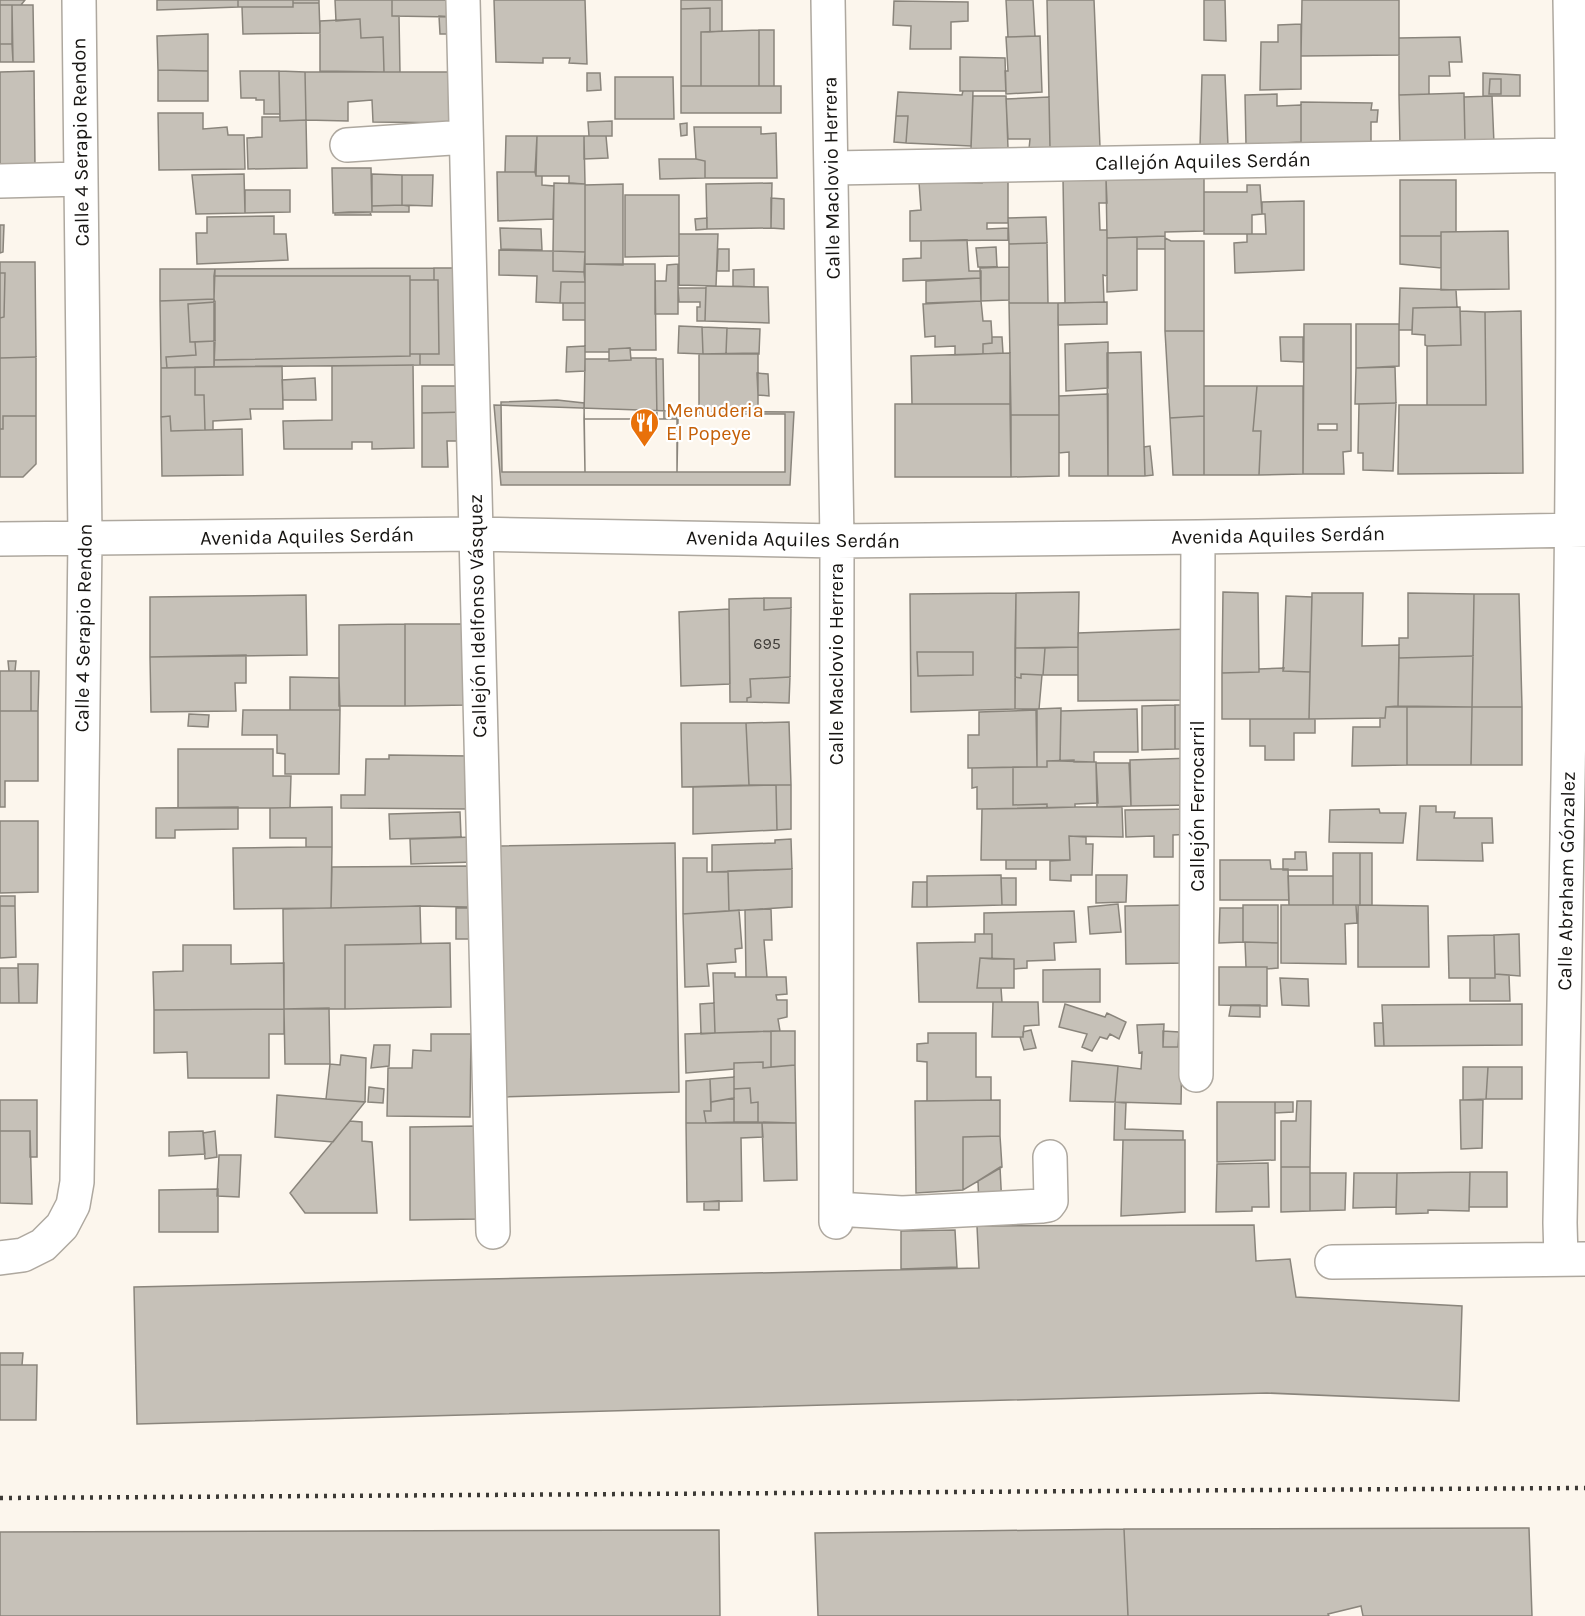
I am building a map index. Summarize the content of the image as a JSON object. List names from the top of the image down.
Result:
{
  "streets": {
    "street": [
      "Calle 4 Serapio Rendon",
      "Callejón Aquiles Serdán",
      "Calle Maclovio Herrera",
      "Avenida Aquiles Serdán",
      "Callejón Idelfonso Vásquez",
      "Callejón Ferrocarril",
      "Calle Abraham Gónzalez"
    ]
  },
  "crossings": [
    ["Calle 4 Serapio Rendon", "Avenida Aquiles Serdán"],
    ["Callejón Aquiles Serdán", "Calle Maclovio Herrera"],
    ["Callejón Aquiles Serdán", "Calle Abraham Gónzalez"],
    ["Calle Maclovio Herrera", "Avenida Aquiles Serdán"],
    ["Avenida Aquiles Serdán", "Callejón Idelfonso Vásquez"],
    ["Avenida Aquiles Serdán", "Callejón Ferrocarril"],
    ["Avenida Aquiles Serdán", "Calle Abraham Gónzalez"]
  ],
  "places": {
    "restaurant": ["Menuderia El Popeye"]
  },
  "house_numbers": ["695"]
}
